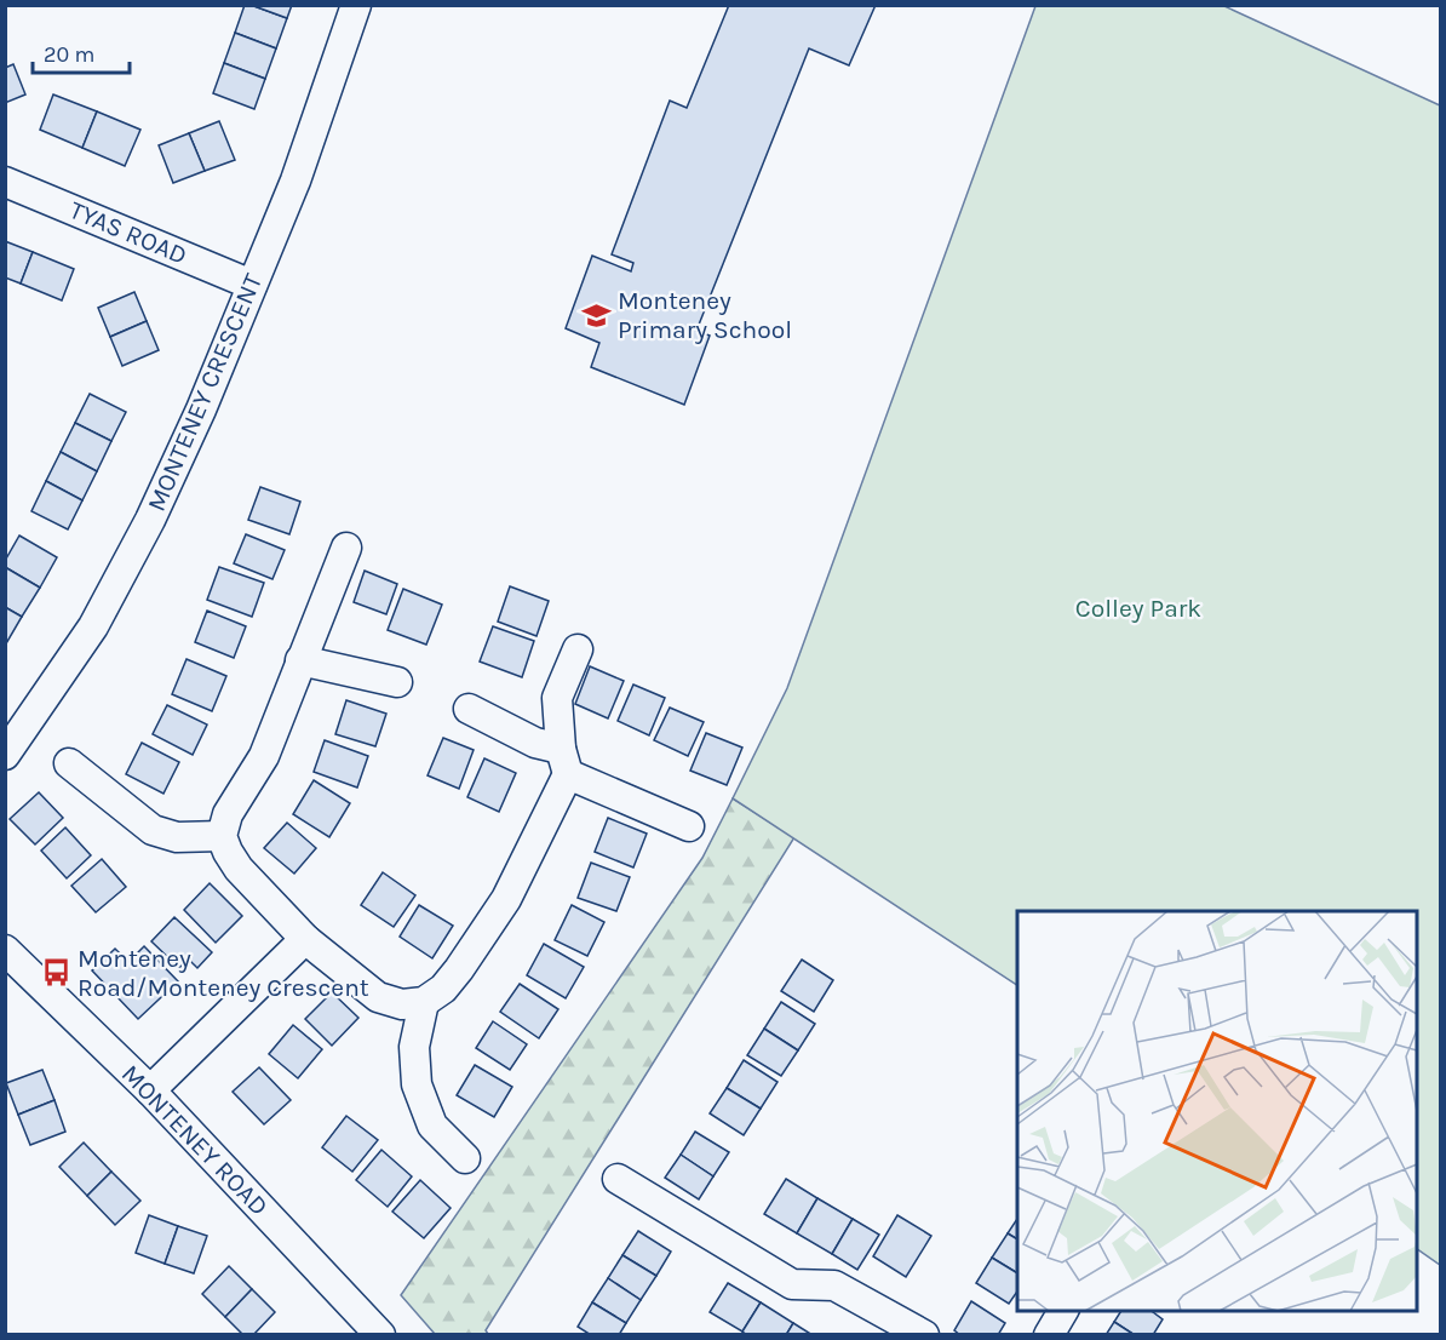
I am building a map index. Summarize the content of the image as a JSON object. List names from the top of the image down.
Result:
{
  "streets": {
    "street": ["TYAS ROAD", "MONTENEY CRESCENT", "MONTENEY ROAD"]
  },
  "crossings": [
    ["TYAS ROAD", "MONTENEY CRESCENT"]
  ],
  "parks": ["Colley Park"],
  "places": {
    "school or university": ["Monteney Primary School"],
    "bus stop": ["Monteney Road/Monteney Crescent"]
  },
  "scale_bar": "20 m"
}
